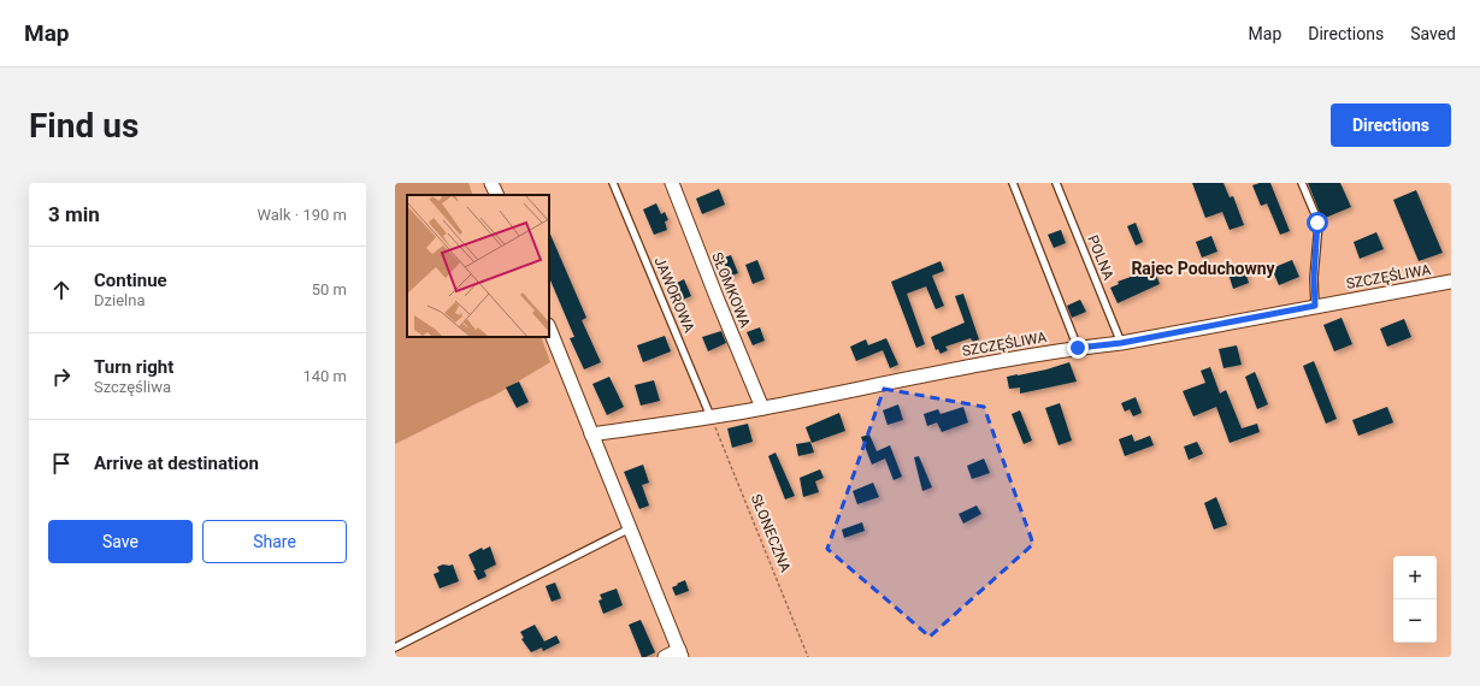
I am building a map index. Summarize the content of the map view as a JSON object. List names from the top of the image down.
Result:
{
  "streets": {
    "street": ["SZCZĘŚLIWA", "SŁOMKOWA"],
    "lane": ["POLNA", "JAWOROWA"],
    "path": ["SŁONECZNA"]
  },
  "crossings": [
    ["POLNA", "SZCZĘŚLIWA"],
    ["SZCZĘŚLIWA", "SŁOMKOWA"],
    ["SZCZĘŚLIWA", "JAWOROWA"],
    ["SZCZĘŚLIWA", "SŁONECZNA"],
    ["JAWOROWA", "SŁONECZNA"]
  ],
  "districts": ["Rajec Poduchowny"],
  "page": {
    "header": "Map",
    "nav": ["Map", "Directions", "Saved"],
    "buttons": [
      "Directions",
      ["Save", "Share"]
    ],
    "title": "Find us",
    "heading": ["3 min", "Walk · 190 m"],
    "list": [
      ["Continue", "Dzielna", "50 m"],
      ["Turn right", "Szczęśliwa", "140 m"],
      "Arrive at destination"
    ],
    "map_buttons": ["+", "−"]
  }
}
